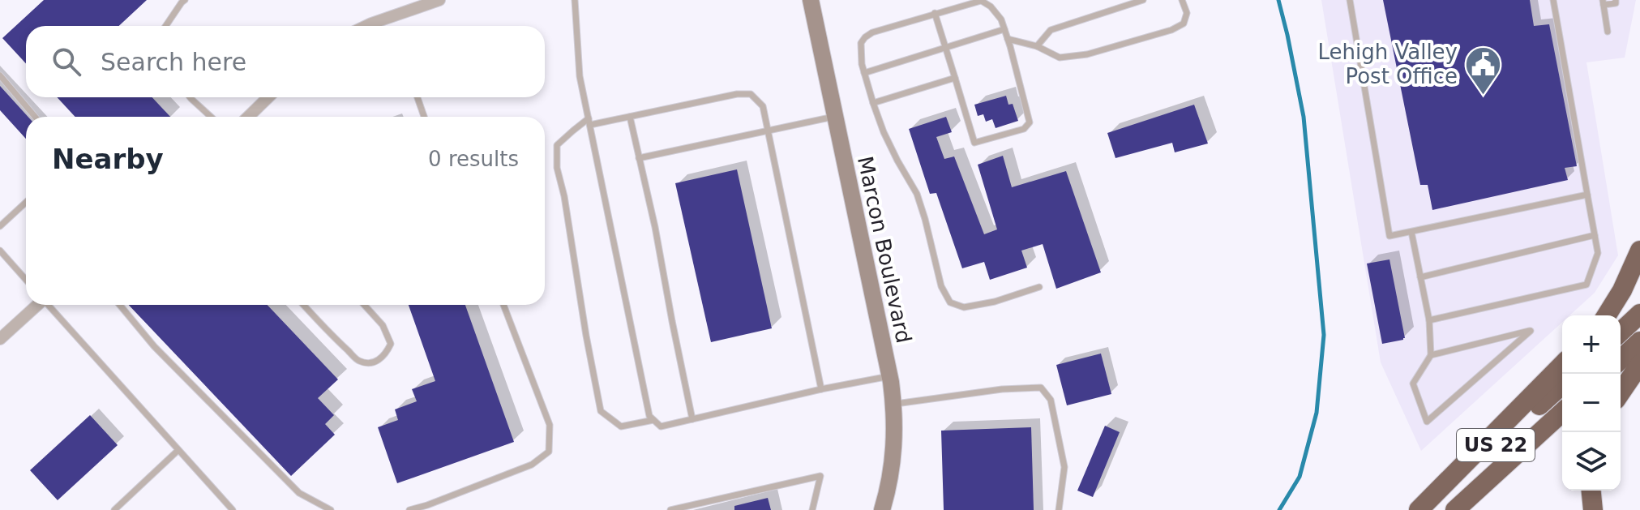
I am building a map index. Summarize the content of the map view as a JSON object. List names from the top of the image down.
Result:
{
  "streets": {
    "highway": ["US 22"],
    "street": ["Marcon Boulevard"]
  },
  "places": {
    "public building": ["Lehigh Valley Post Office"]
  },
  "page": {
    "search": "Search here",
    "heading": ["Nearby", "0 results"],
    "map_buttons": ["+", "−"]
  }
}
